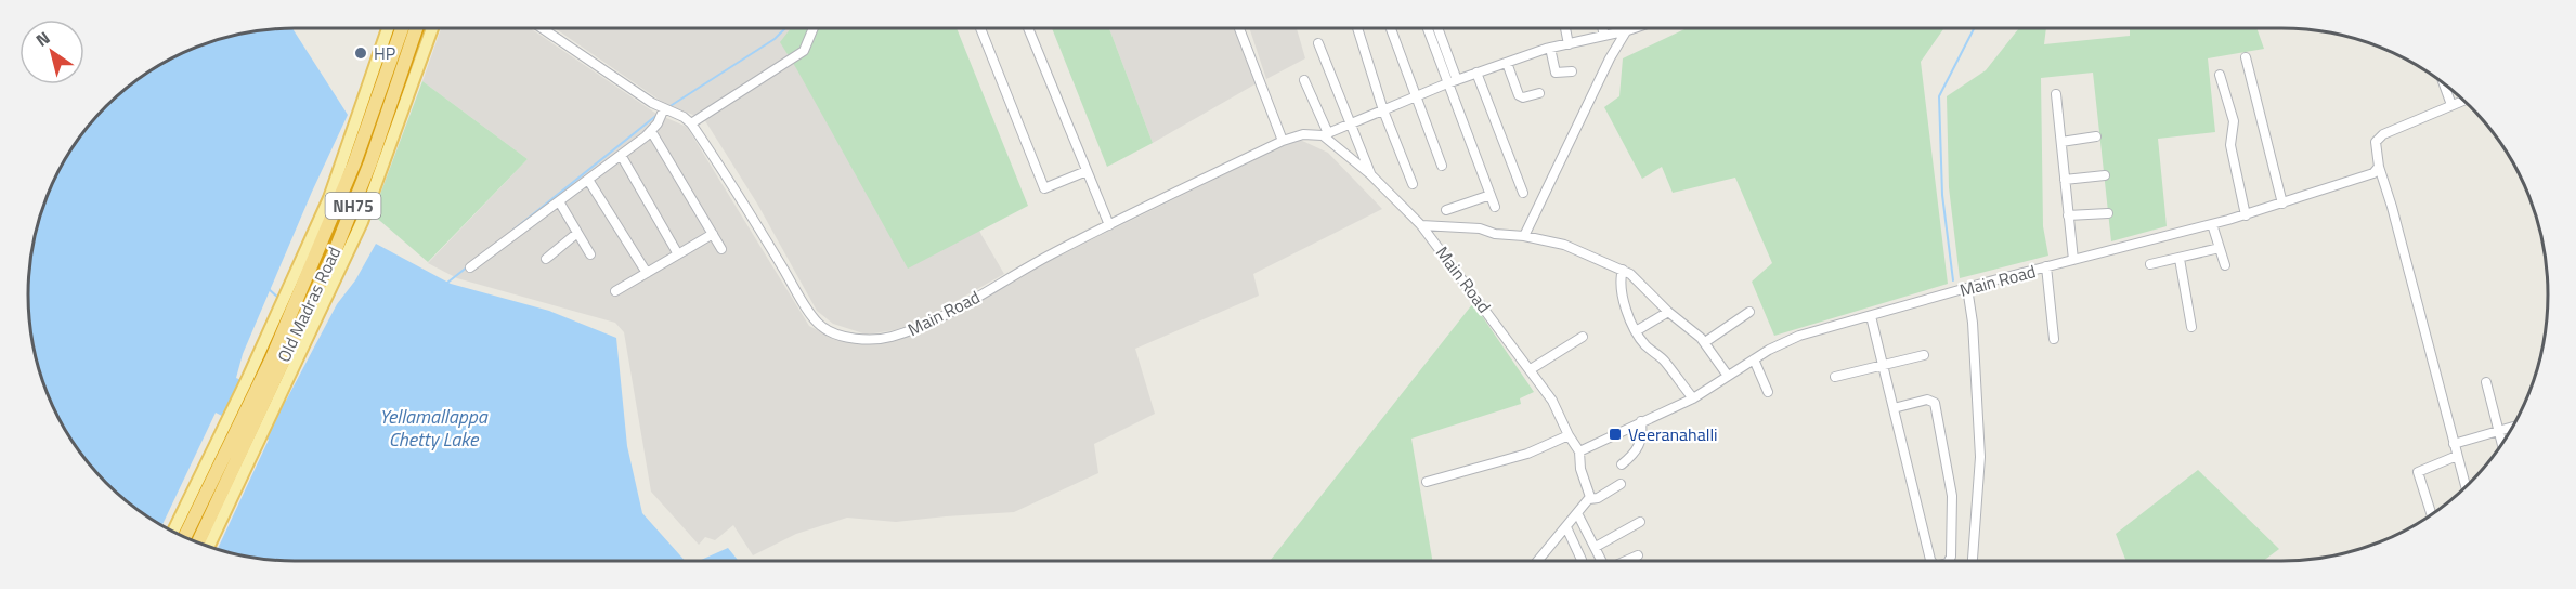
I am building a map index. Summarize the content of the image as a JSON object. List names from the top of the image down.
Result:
{
  "streets": {
    "highway": ["NH75", "Old Madras Road"],
    "street": ["Main Road"]
  },
  "water": ["Yellamallappa Chetty Lake"],
  "places": {
    "other": ["HP"],
    "transit": ["Veeranahalli"]
  },
  "north": "top left"
}
